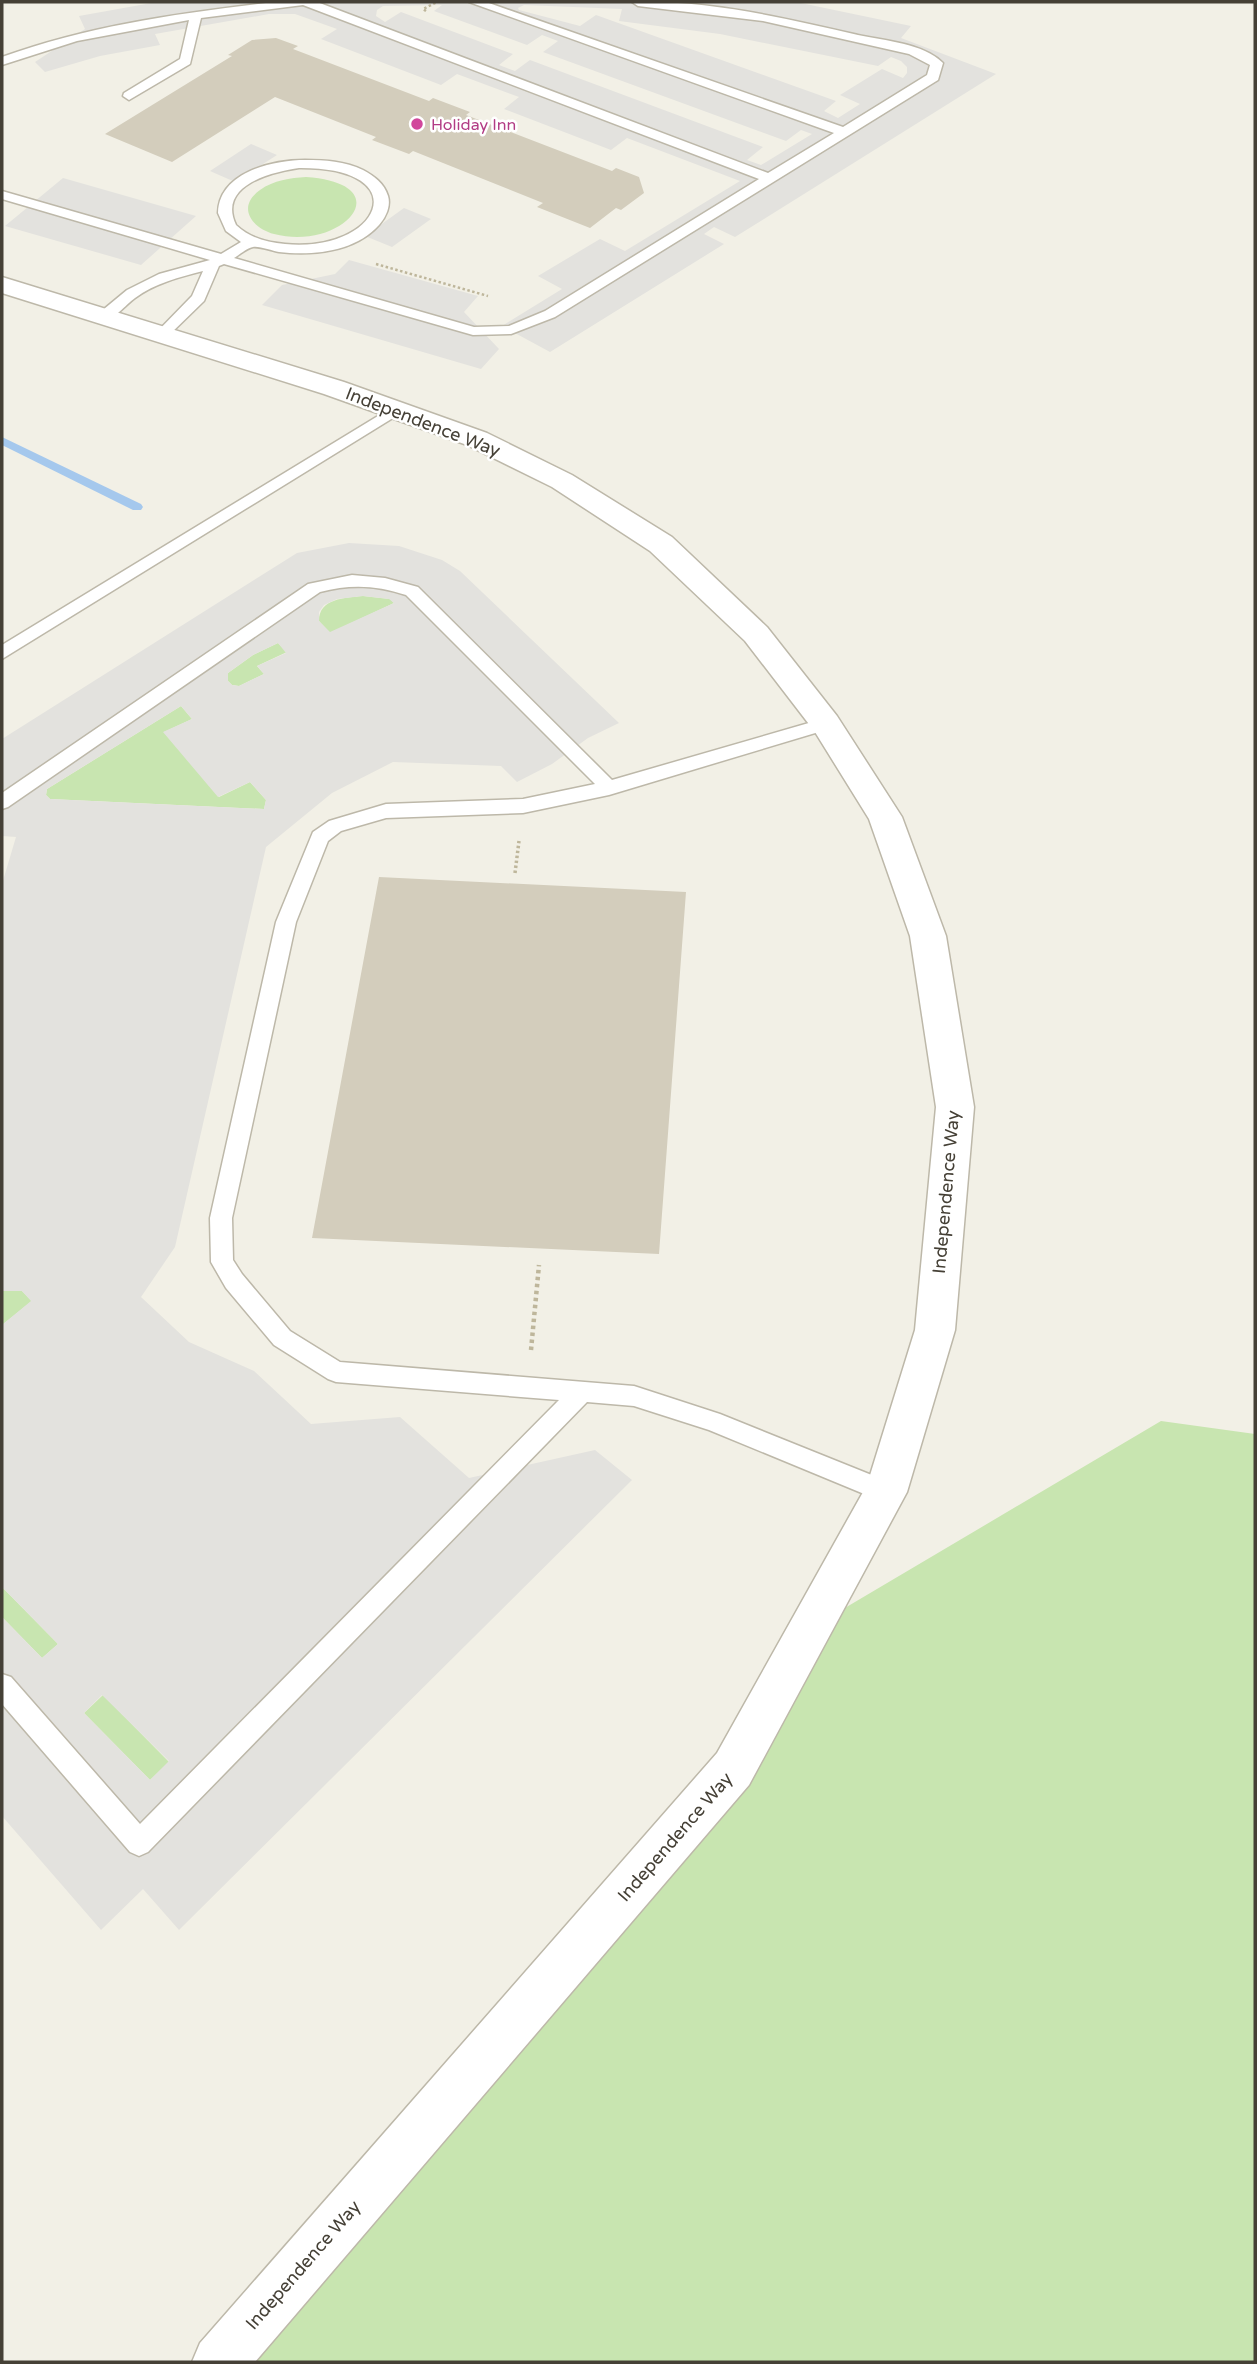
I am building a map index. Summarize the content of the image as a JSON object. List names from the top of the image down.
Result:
{
  "streets": {
    "street": ["Independence Way"]
  },
  "places": ["Holiday Inn"]
}
